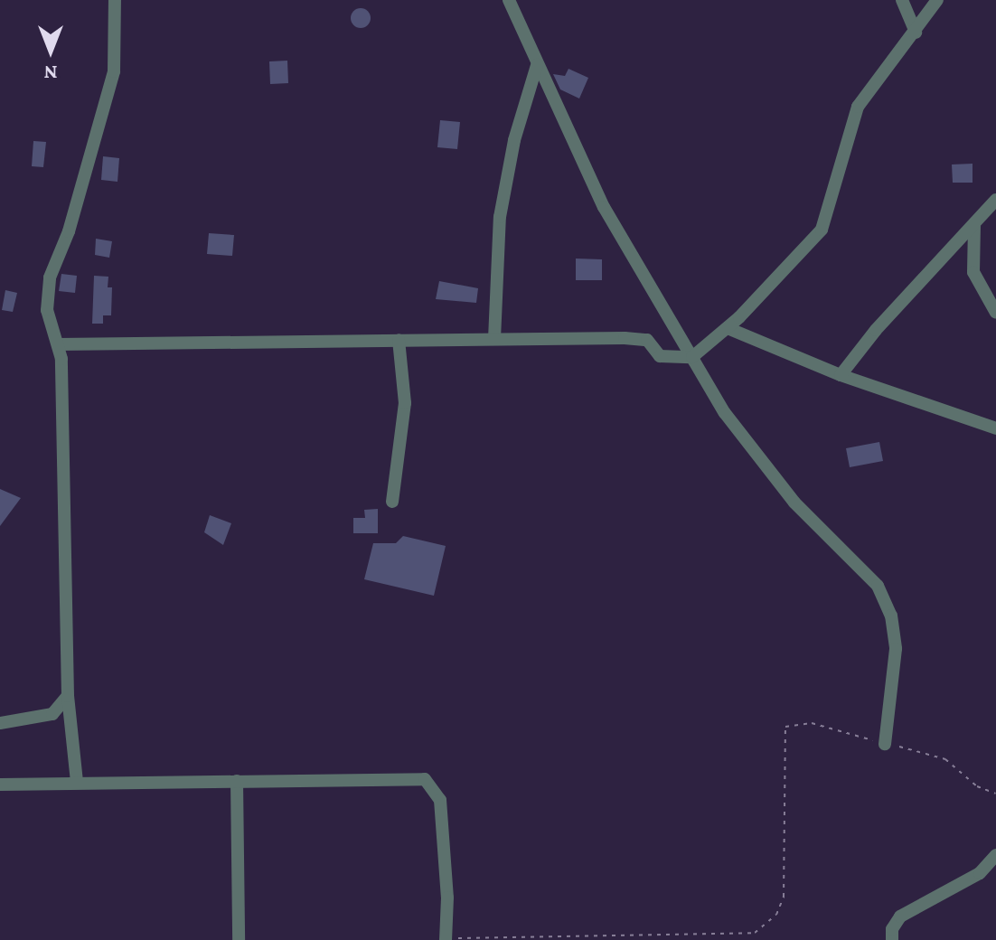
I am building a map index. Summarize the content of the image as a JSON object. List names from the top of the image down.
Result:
{
  "north": "bottom"
}
